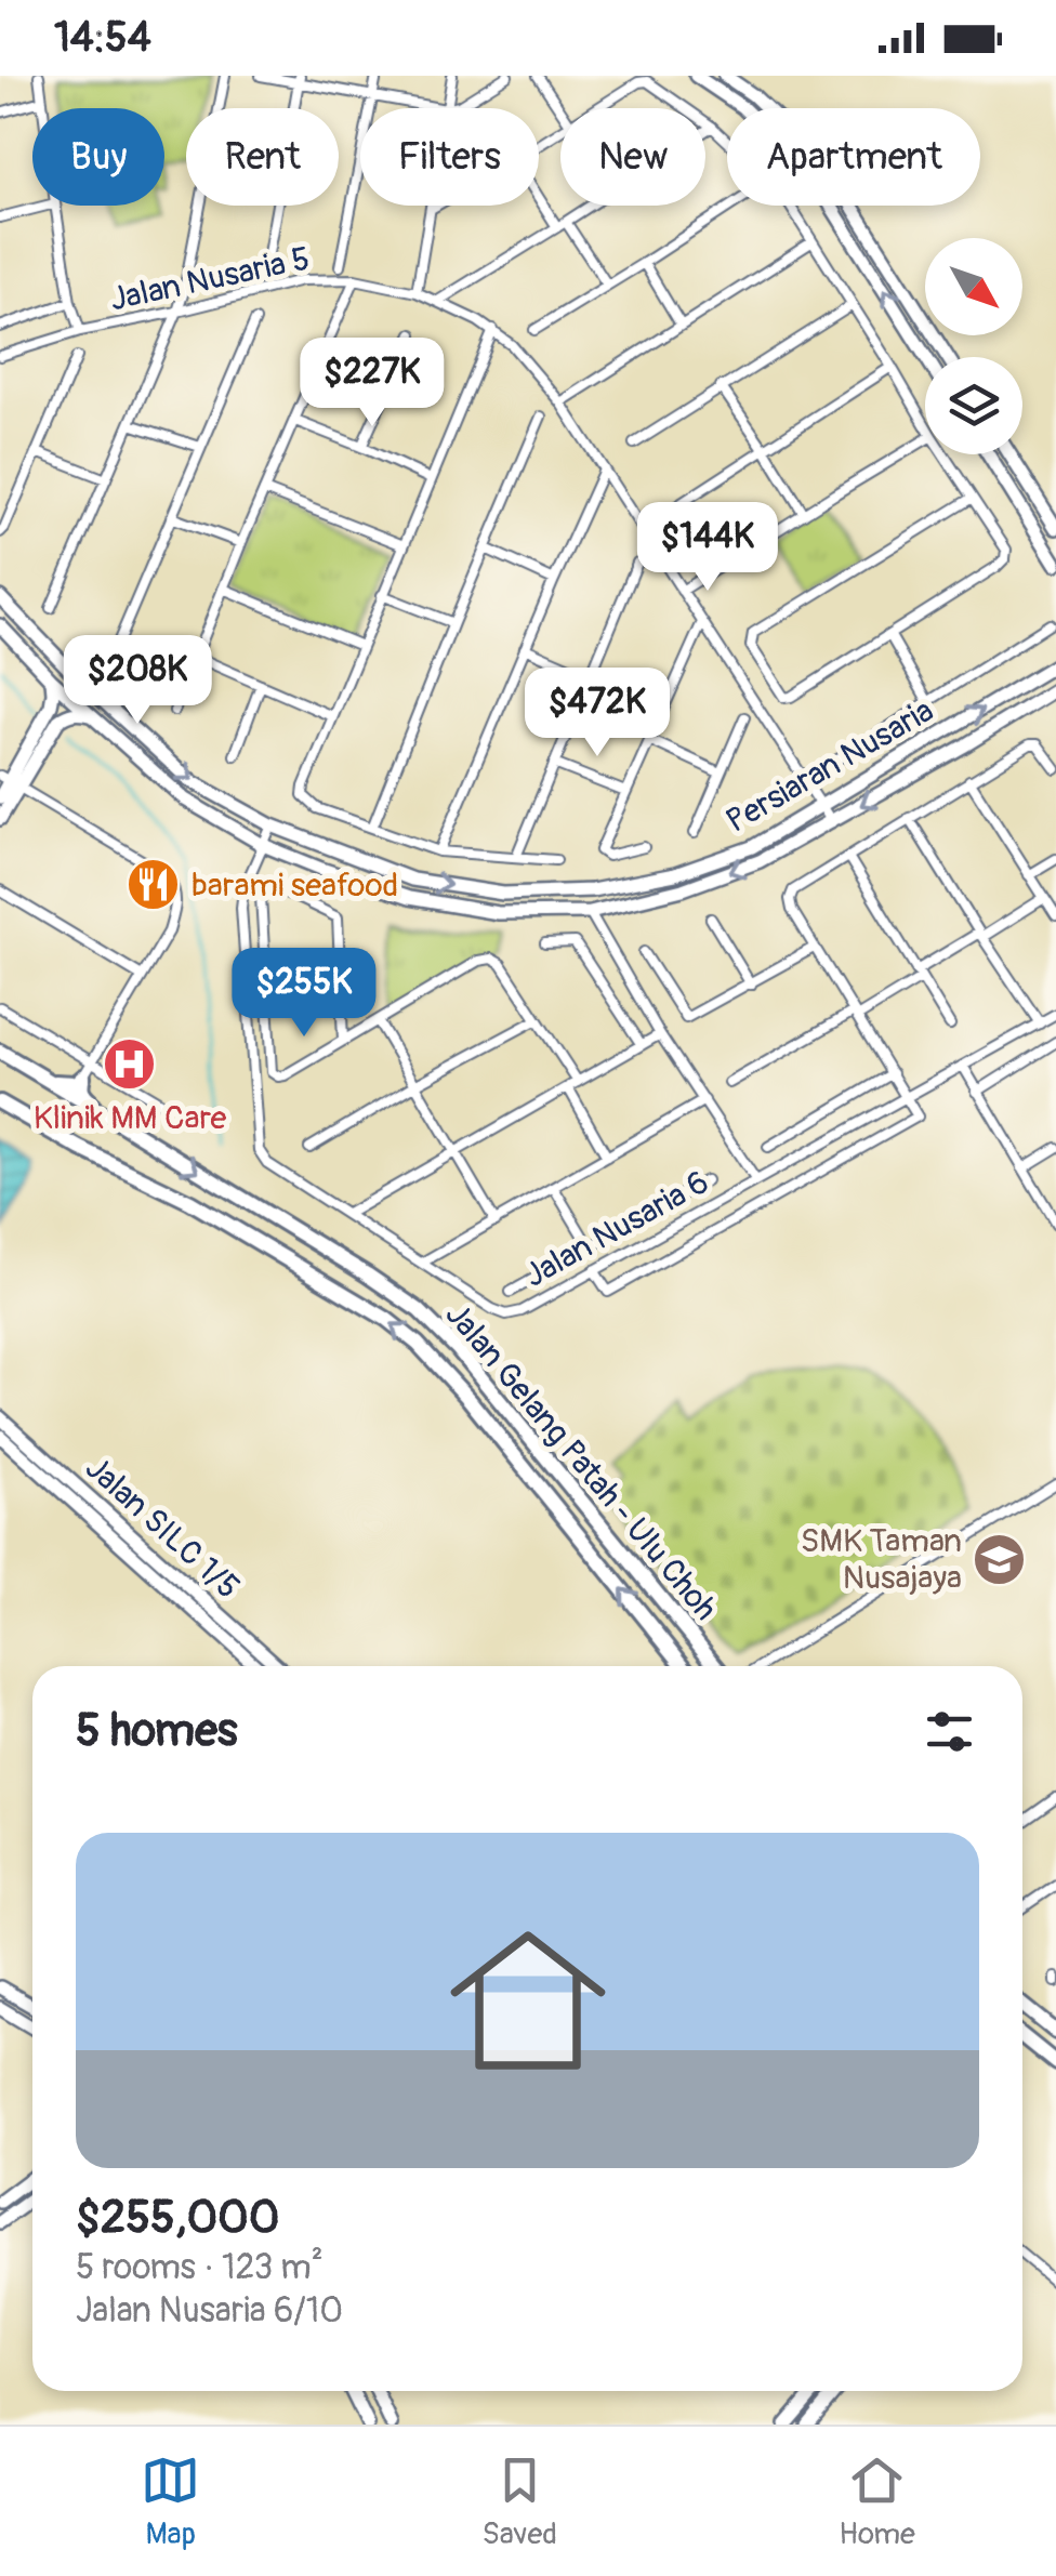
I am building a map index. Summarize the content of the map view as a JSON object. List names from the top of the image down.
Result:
{
  "streets": {
    "main road": ["Jalan Gelang Patah - Ulu Choh"],
    "street": [
      "Jalan Nusaria 5",
      "Persiaran Nusaria",
      "Jalan Nusaria 6",
      "Jalan SILC 1/5"
    ]
  },
  "crossings": [
    ["Jalan Nusaria 5", "Persiaran Nusaria"],
    ["Persiaran Nusaria", "Jalan Nusaria 6"]
  ],
  "places": {
    "restaurant": ["barami seafood"],
    "hospital": ["Klinik MM Care"],
    "school or university": ["SMK Taman Nusajaya"]
  },
  "north": "bottom right",
  "page": {
    "status": "14:54",
    "chip": [
      "Buy",
      "Rent",
      "Filters",
      "New",
      "Apartment"
    ],
    "price": [
      "$227K",
      "$144K",
      "$208K",
      "$472K",
      "$255K"
    ],
    "heading": "5 homes",
    "list": [
      {
        "name": "$255,000",
        "note": "5 rooms · 123 m² · Jalan Nusaria 6/10"
      }
    ],
    "tabs": ["Map", "Saved", "Home"]
  }
}
